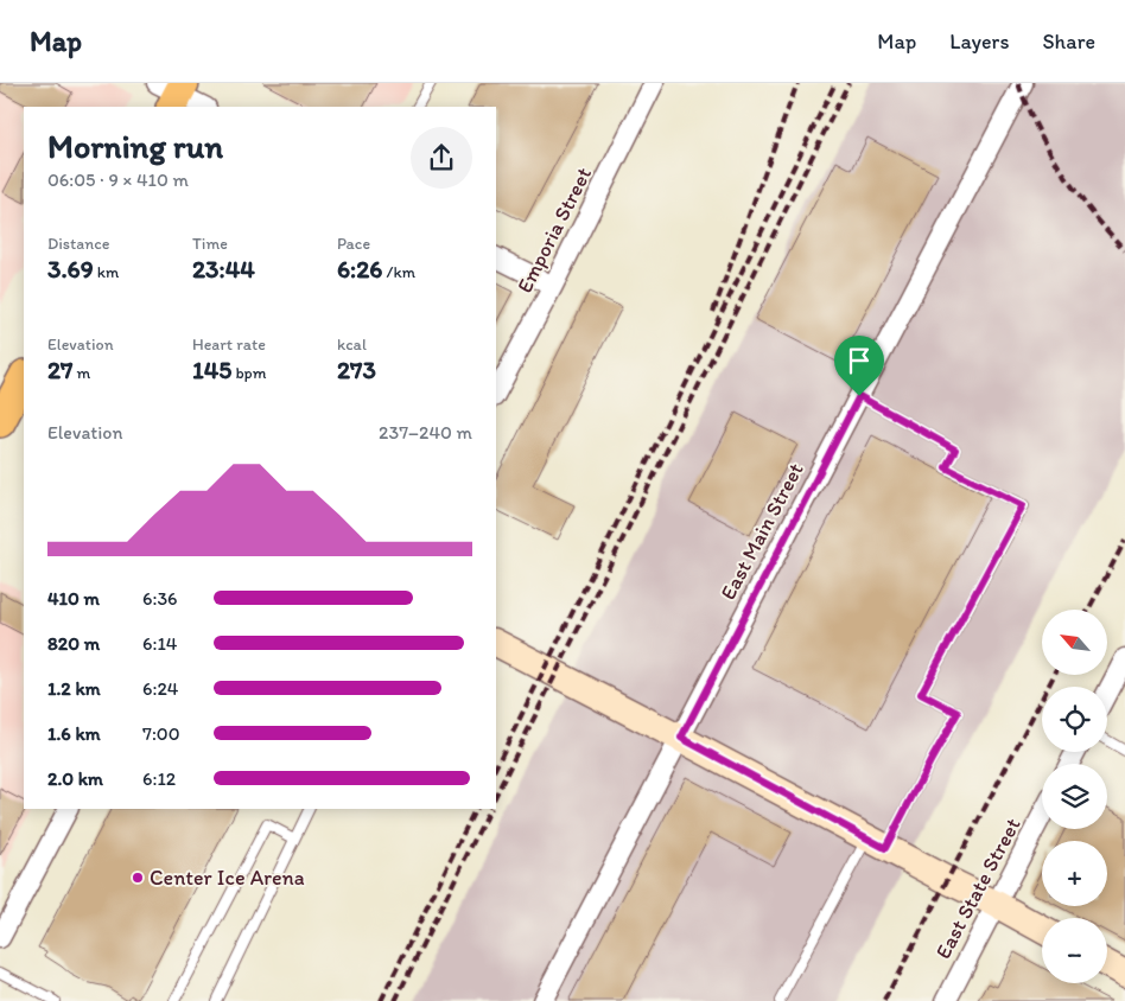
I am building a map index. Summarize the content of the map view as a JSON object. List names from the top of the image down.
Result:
{
  "streets": {
    "street": ["Emporia Street", "East Main Street", "East State Street"]
  },
  "places": ["Center Ice Arena"],
  "north": "top left",
  "page": {
    "header": "Map",
    "nav": ["Map", "Layers", "Share"],
    "heading": ["Morning run", "06:05 · 9 × 410 m"],
    "stats": [
      ["Distance", "3.69 km"],
      ["Time", "23:44"],
      ["Pace", "6:26 /km"],
      ["Elevation", "27 m"],
      ["Heart rate", "145 bpm"],
      ["kcal", "273"]
    ],
    "chart": ["Elevation", "237–240 m"],
    "list": [
      {
        "name": "410 m",
        "note": "6:36"
      },
      {
        "name": "820 m",
        "note": "6:14"
      },
      {
        "name": "1.2 km",
        "note": "6:24"
      },
      {
        "name": "1.6 km",
        "note": "7:00"
      },
      {
        "name": "2.0 km",
        "note": "6:12"
      }
    ],
    "map_buttons": ["+", "−"]
  }
}
